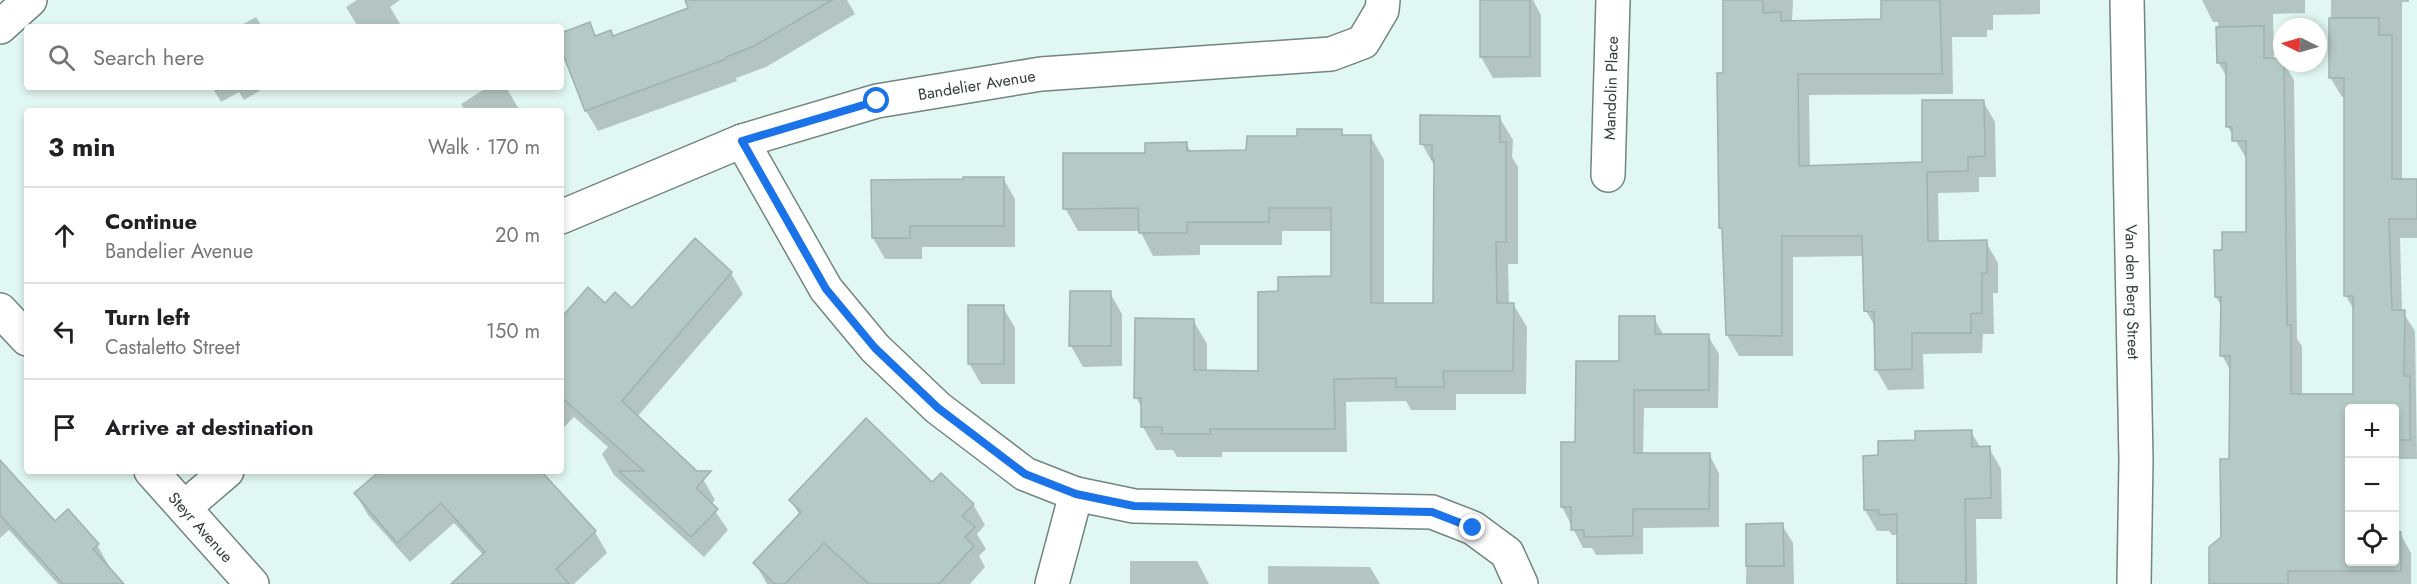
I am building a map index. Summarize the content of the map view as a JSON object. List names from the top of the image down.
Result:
{
  "streets": {
    "street": [
      "Bandelier Avenue",
      "Mandolin Place",
      "Van den Berg Street",
      "Steyr Avenue"
    ]
  },
  "north": "left",
  "page": {
    "search": "Search here",
    "heading": ["3 min", "Walk · 170 m"],
    "list": [
      ["Continue", "Bandelier Avenue", "20 m"],
      ["Turn left", "Castaletto Street", "150 m"],
      "Arrive at destination"
    ],
    "map_buttons": ["+", "−"]
  }
}
